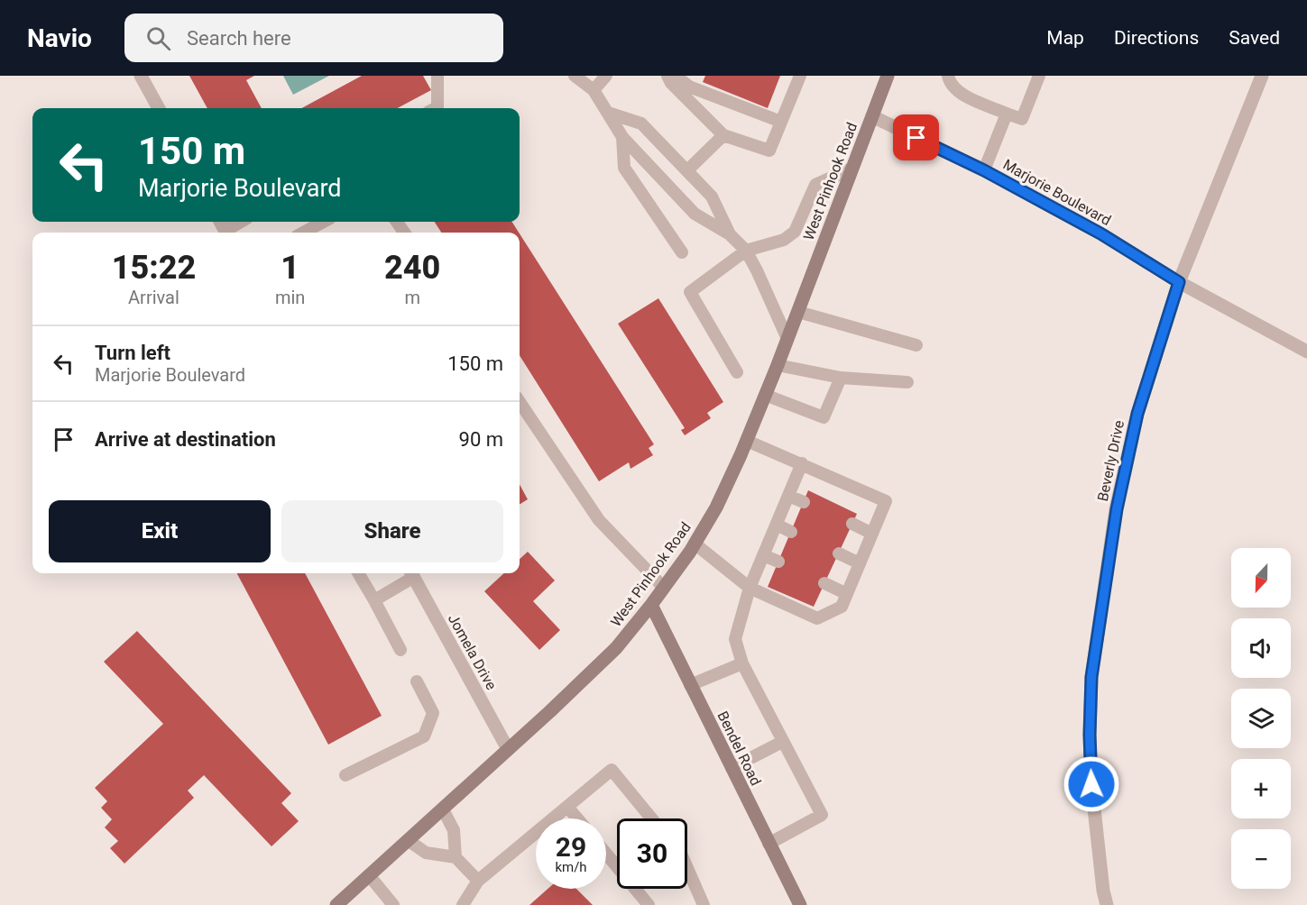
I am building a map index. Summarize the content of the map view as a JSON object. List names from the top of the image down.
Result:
{
  "streets": {
    "main road": ["West Pinhook Road", "Bendel Road"],
    "street": ["Marjorie Boulevard", "Beverly Drive", "Jomela Drive"]
  },
  "crossings": [
    ["West Pinhook Road", "Marjorie Boulevard"],
    ["West Pinhook Road", "Jomela Drive"],
    ["West Pinhook Road", "Bendel Road"],
    ["Marjorie Boulevard", "Beverly Drive"]
  ],
  "north": "bottom",
  "page": {
    "header": "Navio",
    "search": "Search here",
    "nav": ["Map", "Directions", "Saved"],
    "turn": ["150 m", "Marjorie Boulevard"],
    "eta": [
      "15:22",
      "Arrival",
      "1",
      "min",
      "240",
      "m"
    ],
    "list": [
      {
        "name": "Turn left",
        "note": "Marjorie Boulevard",
        "value": "150 m"
      },
      {
        "name": "Arrive at destination",
        "value": "90 m"
      }
    ],
    "buttons": ["Exit", "Share"],
    "map_buttons": ["+", "−"],
    "speed": "29 km/h",
    "limit": "30"
  }
}
